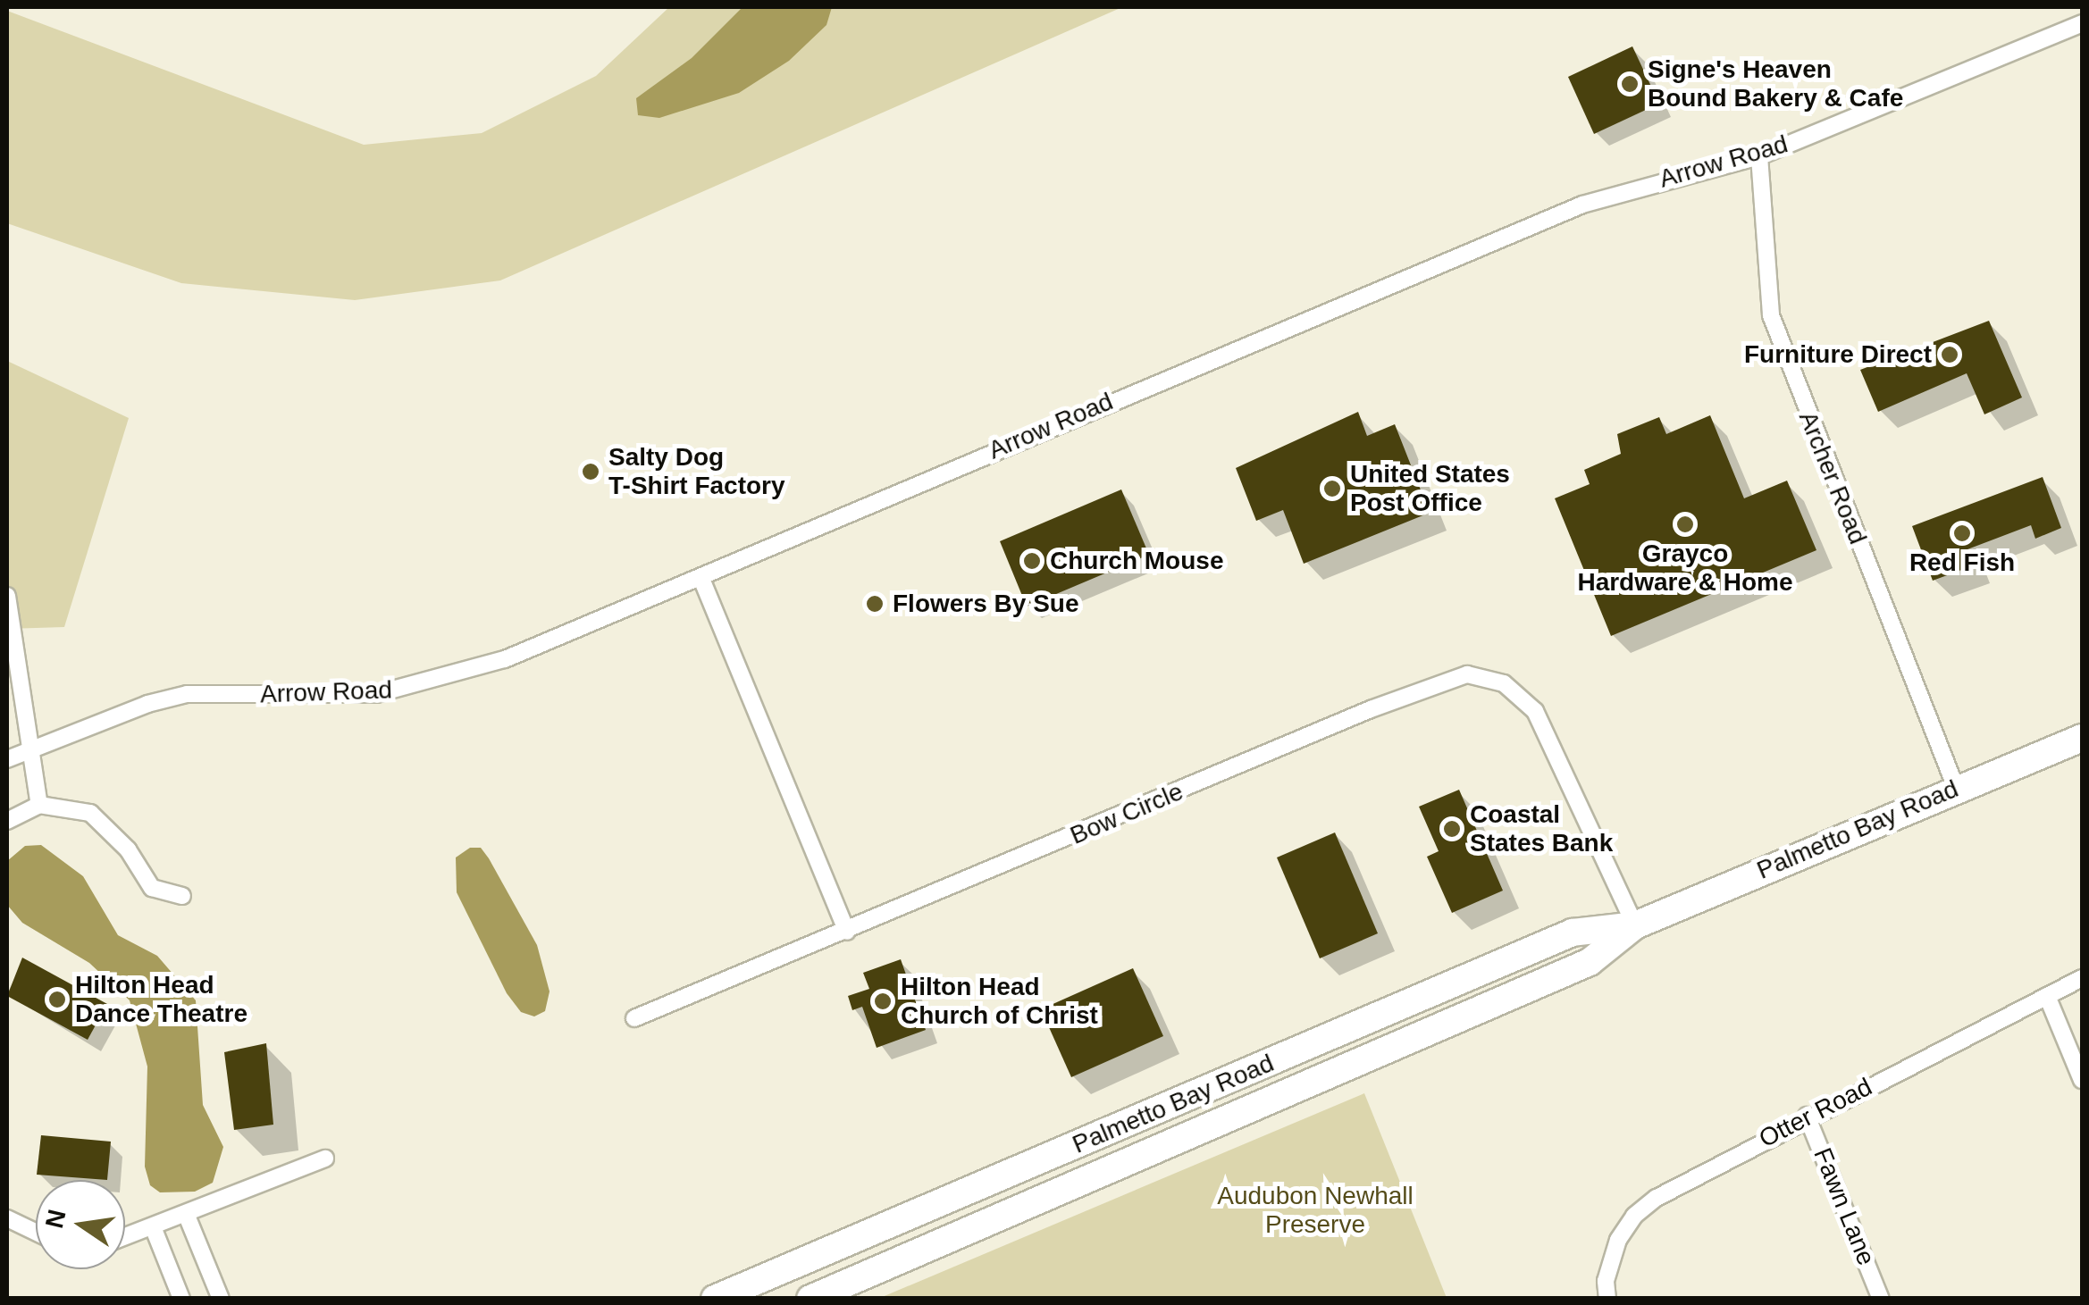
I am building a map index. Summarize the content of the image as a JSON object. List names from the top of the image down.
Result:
{
  "streets": {
    "highway": ["Palmetto Bay Road"],
    "street": [
      "Arrow Road",
      "Archer Road",
      "Bow Circle",
      "Otter Road",
      "Fawn Lane"
    ]
  },
  "crossings": [
    ["Arrow Road", "Archer Road"],
    ["Archer Road", "Palmetto Bay Road"],
    ["Bow Circle", "Palmetto Bay Road"],
    ["Otter Road", "Fawn Lane"]
  ],
  "parks": ["Audubon Newhall Preserve"],
  "places": [
    "Signe's Heaven Bound Bakery & Cafe",
    "Furniture Direct",
    "Salty Dog T-Shirt Factory",
    "United States Post Office",
    "Grayco Hardware & Home",
    "Red Fish",
    "Church Mouse",
    "Flowers By Sue",
    "Coastal States Bank",
    "Hilton Head Dance Theatre",
    "Hilton Head Church of Christ"
  ],
  "north": "left"
}
